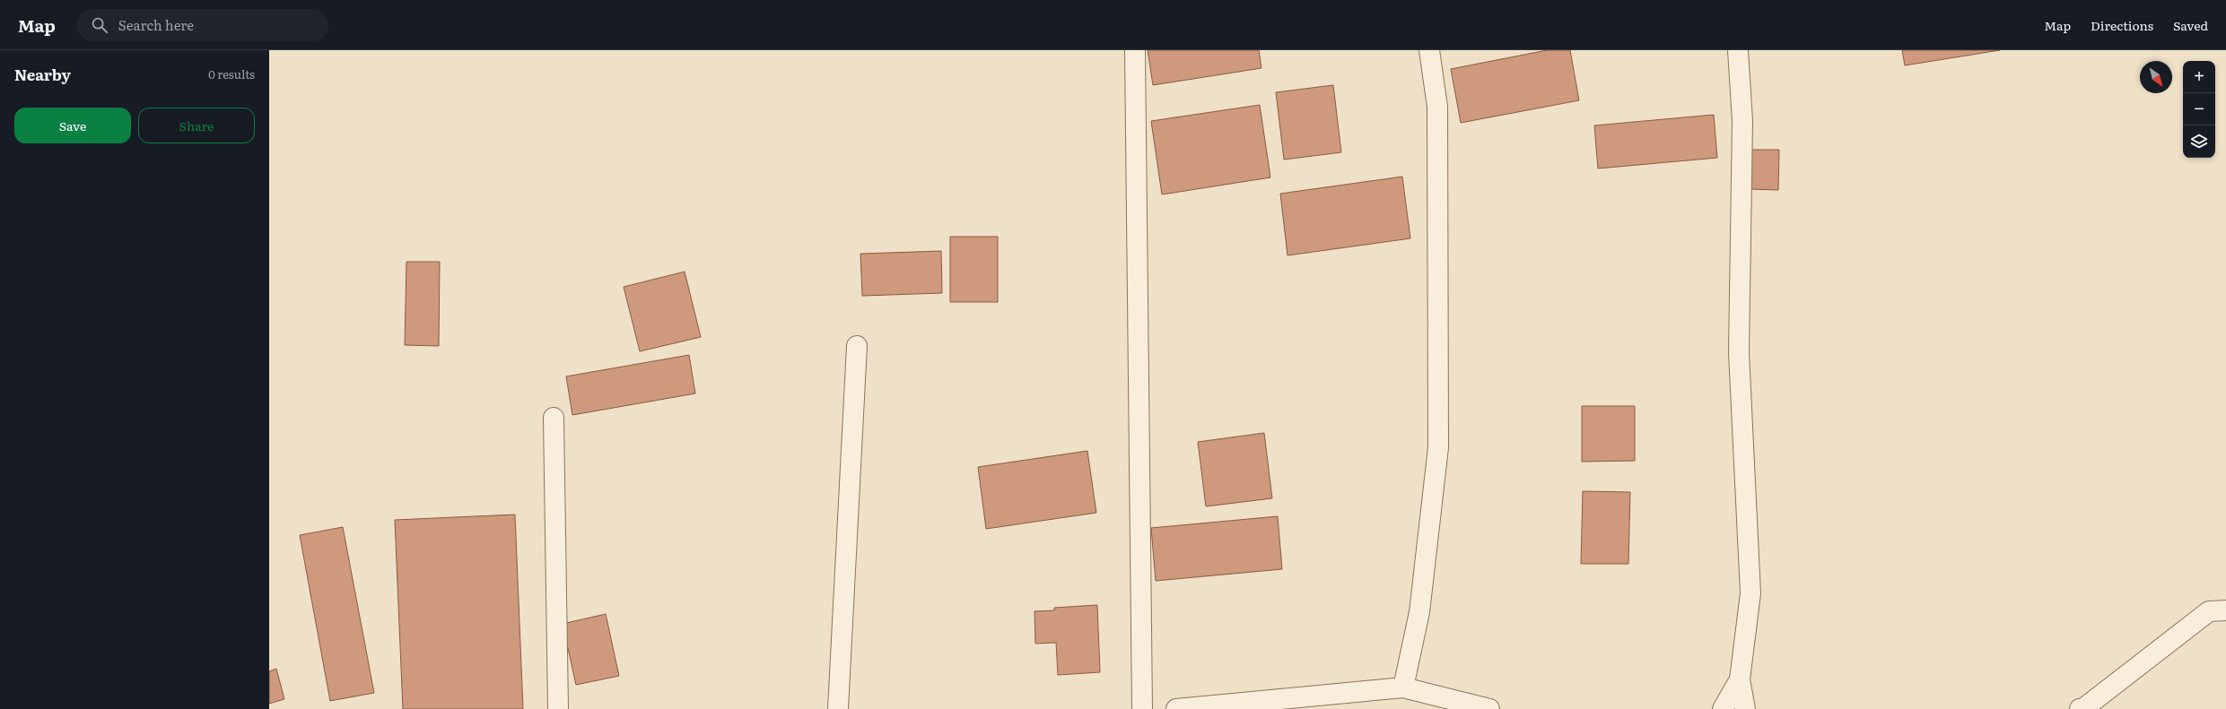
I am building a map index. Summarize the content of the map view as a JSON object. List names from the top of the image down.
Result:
{
  "north": "bottom right",
  "page": {
    "header": "Map",
    "search": "Search here",
    "nav": ["Map", "Directions", "Saved"],
    "heading": ["Nearby", "0 results"],
    "map_buttons": ["+", "−"],
    "buttons": ["Save", "Share"]
  }
}
